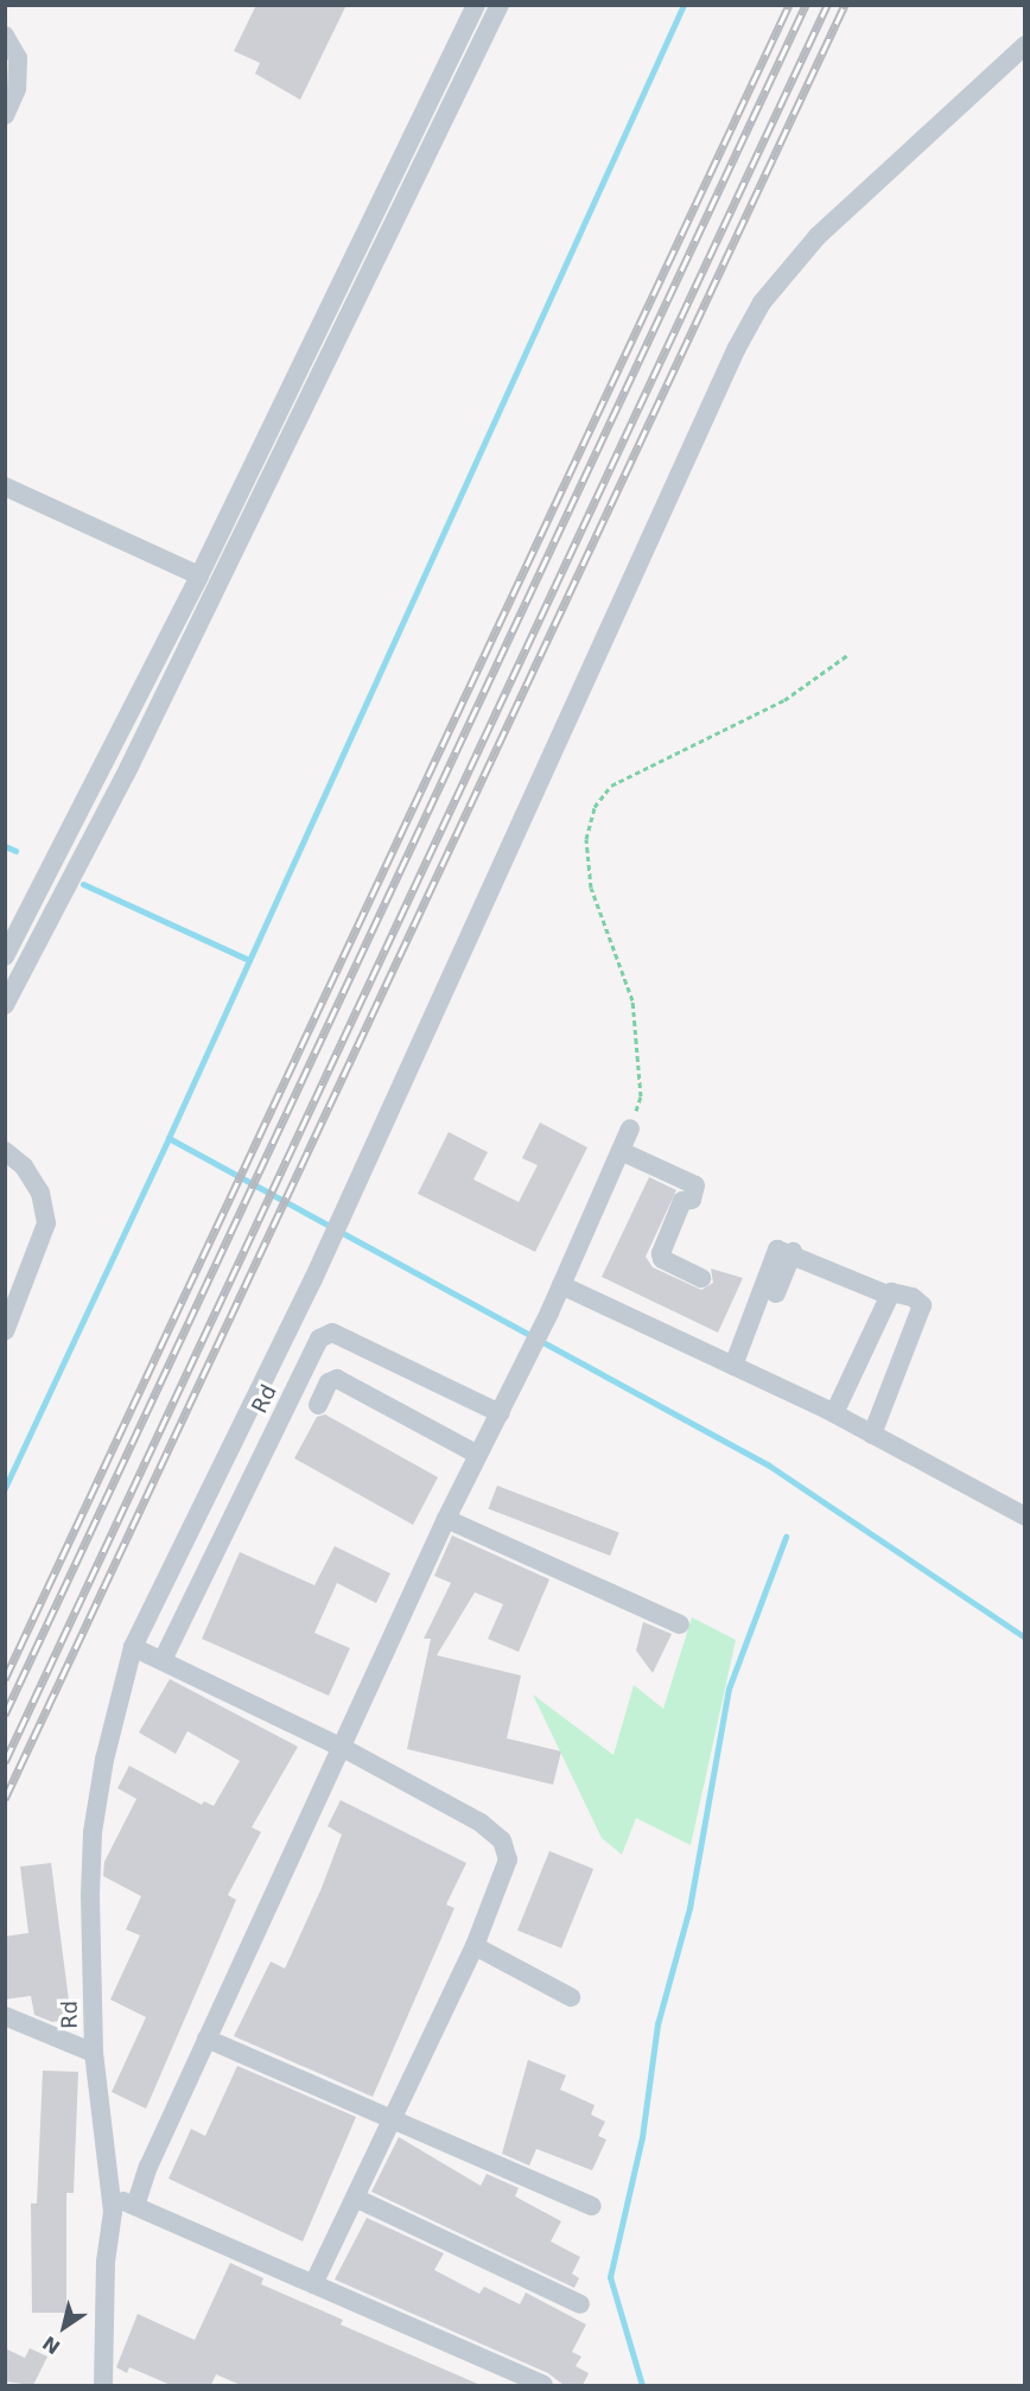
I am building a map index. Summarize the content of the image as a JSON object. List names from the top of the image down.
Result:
{
  "streets": {
    "street": ["Rd"]
  },
  "north": "bottom left"
}
